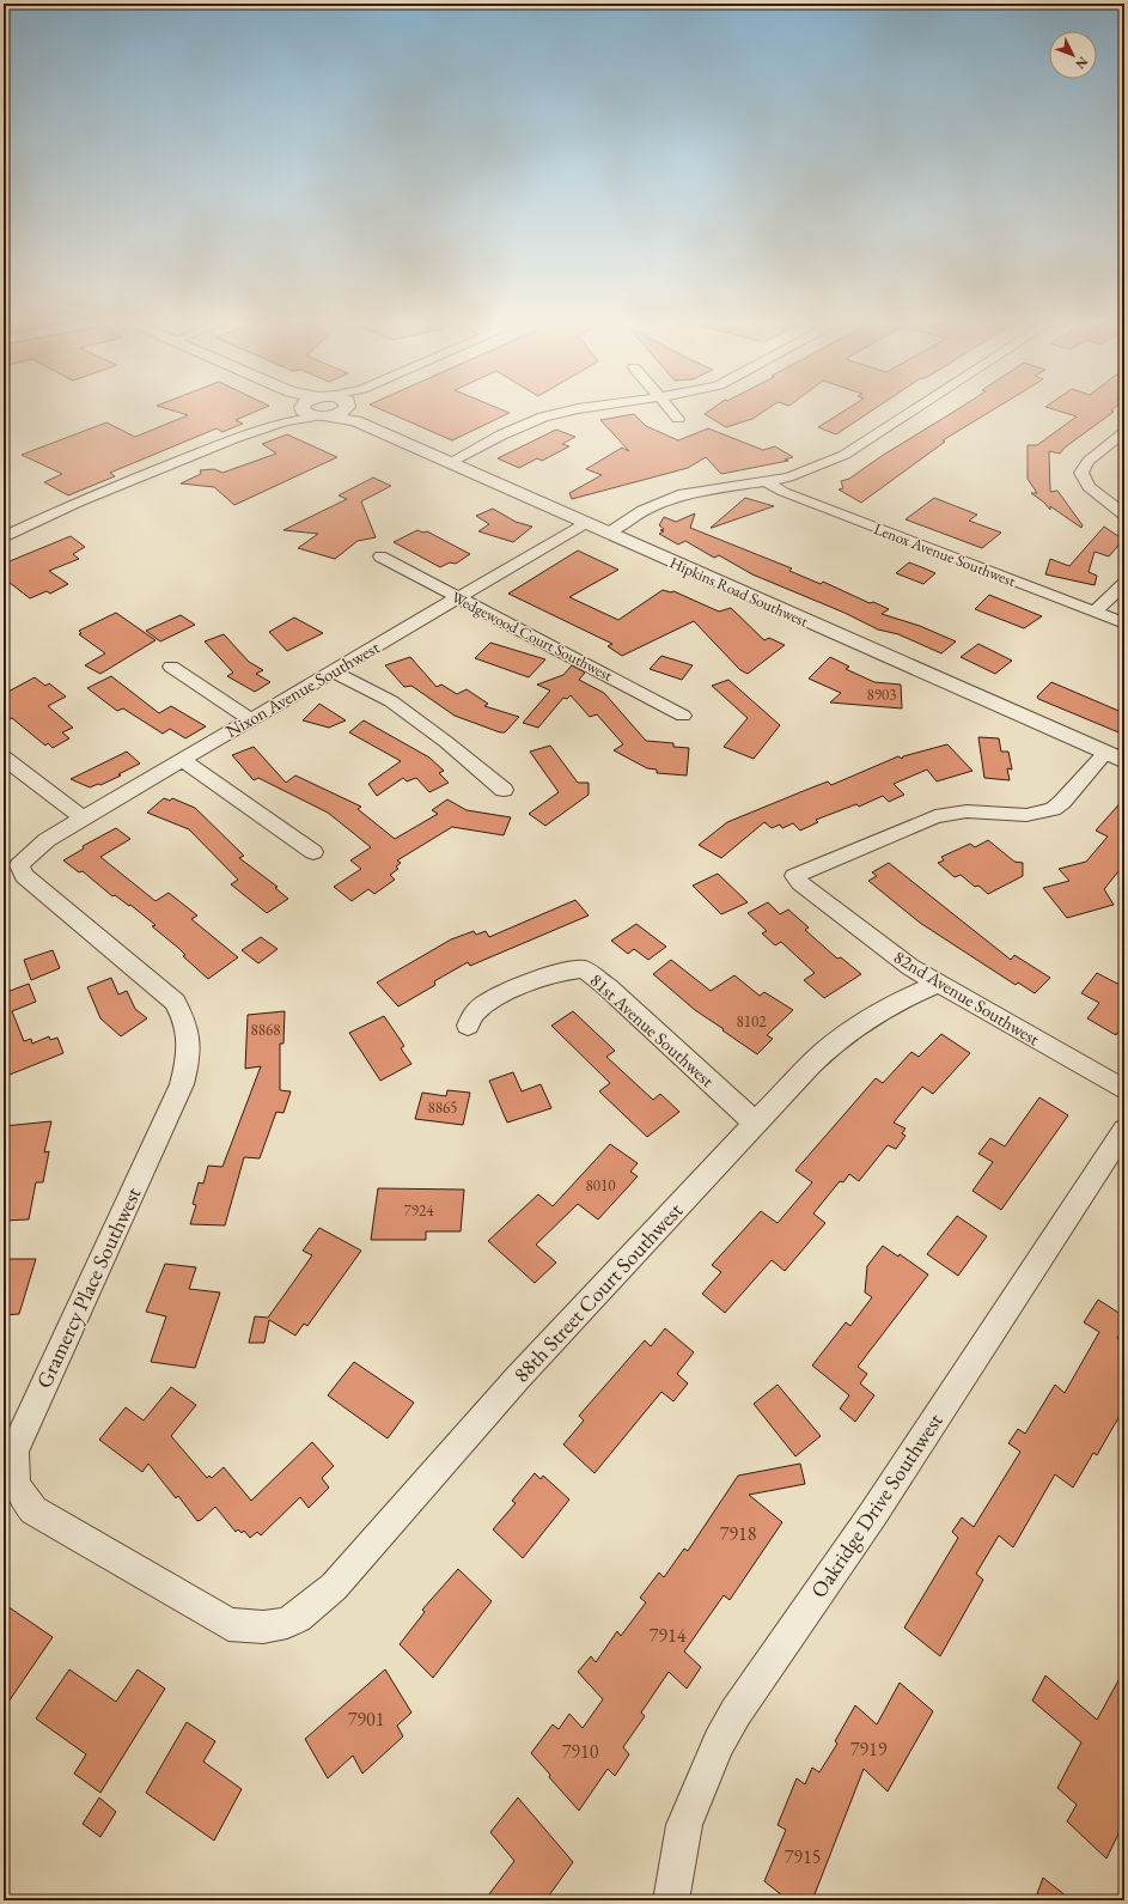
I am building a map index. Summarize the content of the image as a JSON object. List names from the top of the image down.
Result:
{
  "streets": {
    "street": [
      "Lenox Avenue Southwest",
      "Hipkins Road Southwest",
      "Wedgewood Court Southwest",
      "Nixon Avenue Southwest",
      "82nd Avenue Southwest",
      "81st Avenue Southwest",
      "Gramercy Place Southwest",
      "88th Street Court Southwest",
      "Oakridge Drive Southwest"
    ]
  },
  "crossings": [
    ["Hipkins Road Southwest", "Nixon Avenue Southwest"],
    ["Hipkins Road Southwest", "82nd Avenue Southwest"],
    ["Wedgewood Court Southwest", "Nixon Avenue Southwest"],
    ["Nixon Avenue Southwest", "Gramercy Place Southwest"],
    ["82nd Avenue Southwest", "88th Street Court Southwest"],
    ["81st Avenue Southwest", "88th Street Court Southwest"],
    ["Gramercy Place Southwest", "88th Street Court Southwest"]
  ],
  "house_numbers": [
    "8903",
    "8102",
    "8868",
    "8865",
    "8010",
    "7924",
    "7918",
    "7914",
    "7901",
    "7919",
    "7910",
    "7915"
  ],
  "north": "bottom right"
}
